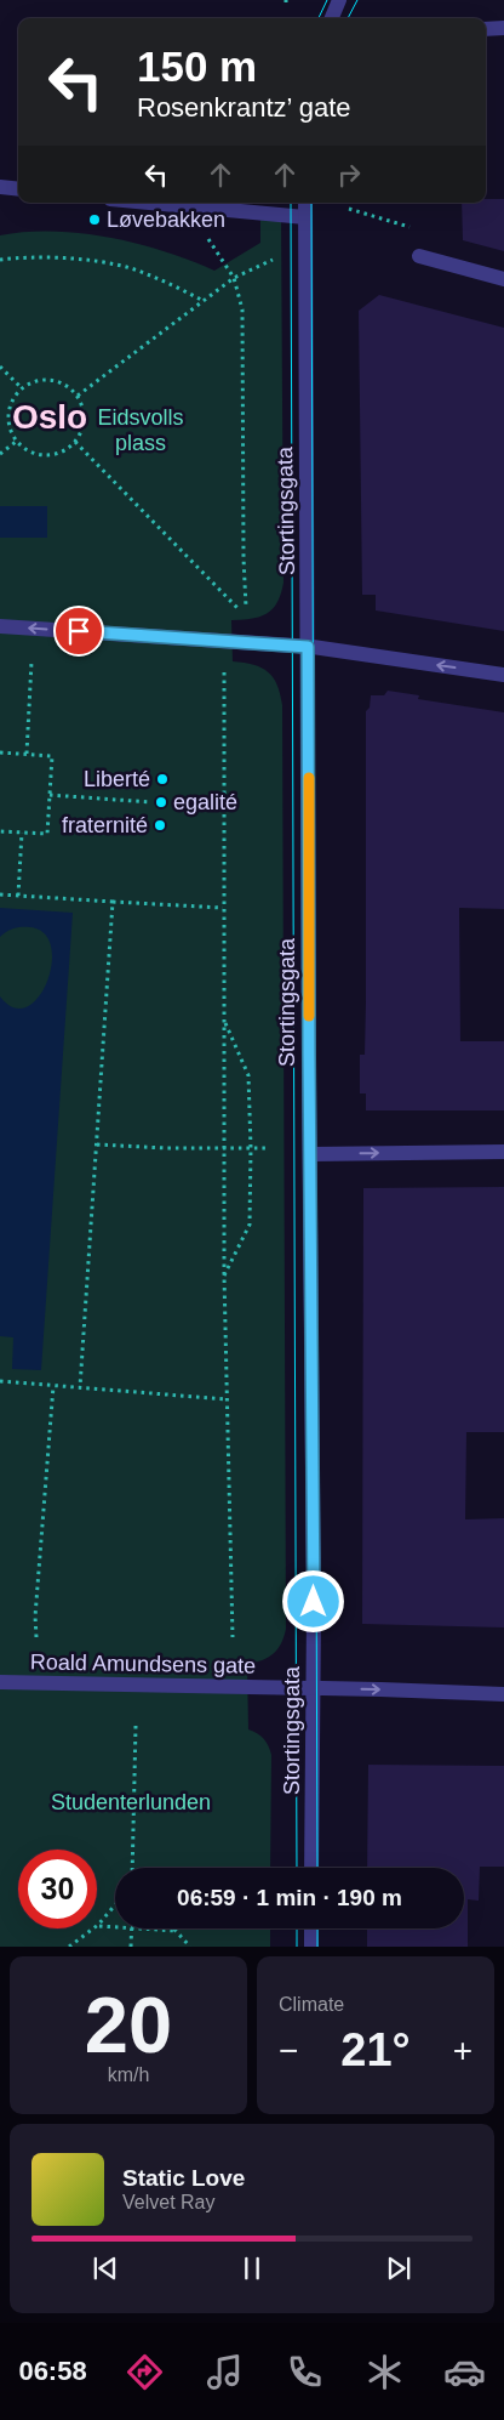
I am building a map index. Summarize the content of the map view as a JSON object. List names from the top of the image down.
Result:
{
  "streets": {
    "street": ["Stortingsgata", "Roald Amundsens gate"]
  },
  "crossings": [
    ["Stortingsgata", "Roald Amundsens gate"]
  ],
  "one_way": ["Roald Amundsens gate"],
  "districts": ["Oslo"],
  "parks": ["Eidsvolls plass", "Studenterlunden"],
  "places": [
    "Løvebakken",
    "Liberté",
    "egalité",
    "fraternité"
  ],
  "page": {
    "turn": ["150 m", "Rosenkrantz’ gate"],
    "limit": "30",
    "trip": "06:59 · 1 min · 190 m",
    "tile": [
      ["20", "km/h"],
      "Climate"
    ],
    "heat": ["−", "21°", "+"],
    "song": ["Static Love", "Velvet Ray"],
    "tabs": "06:58"
  }
}
